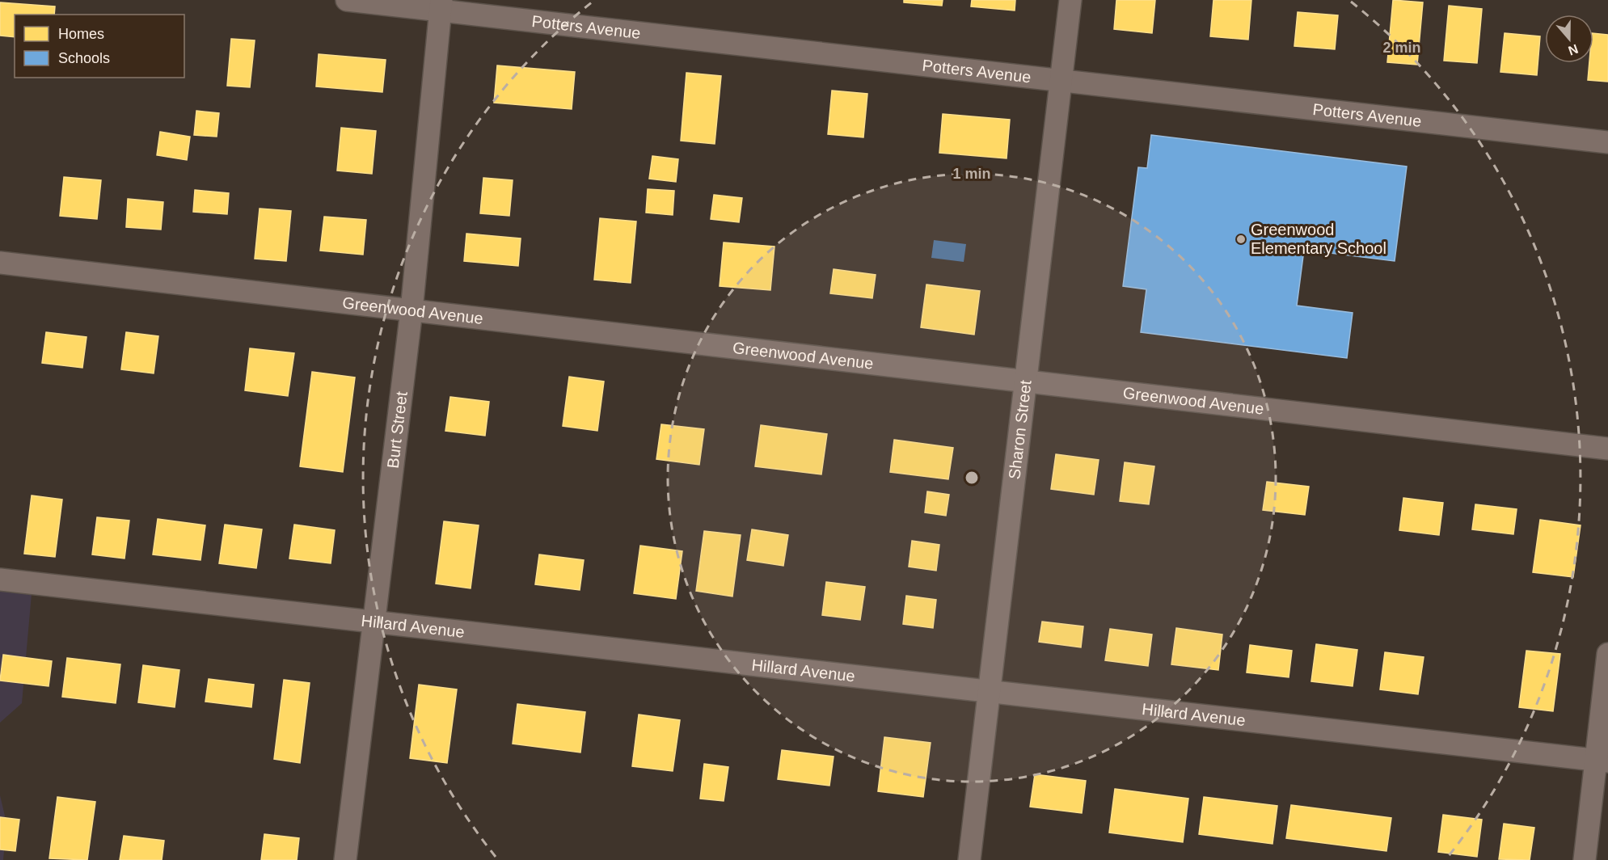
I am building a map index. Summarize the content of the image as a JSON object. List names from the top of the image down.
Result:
{
  "streets": {
    "street": [
      "Potters Avenue",
      "Greenwood Avenue",
      "Burt Street",
      "Sharon Street",
      "Hillard Avenue"
    ]
  },
  "crossings": [
    ["Potters Avenue", "Burt Street"],
    ["Potters Avenue", "Sharon Street"],
    ["Greenwood Avenue", "Burt Street"],
    ["Greenwood Avenue", "Sharon Street"],
    ["Burt Street", "Hillard Avenue"],
    ["Sharon Street", "Hillard Avenue"]
  ],
  "places": ["Greenwood Elementary School"],
  "legend": ["Homes", "Schools"],
  "north": "bottom",
  "rings": ["2 min", "1 min"]
}
